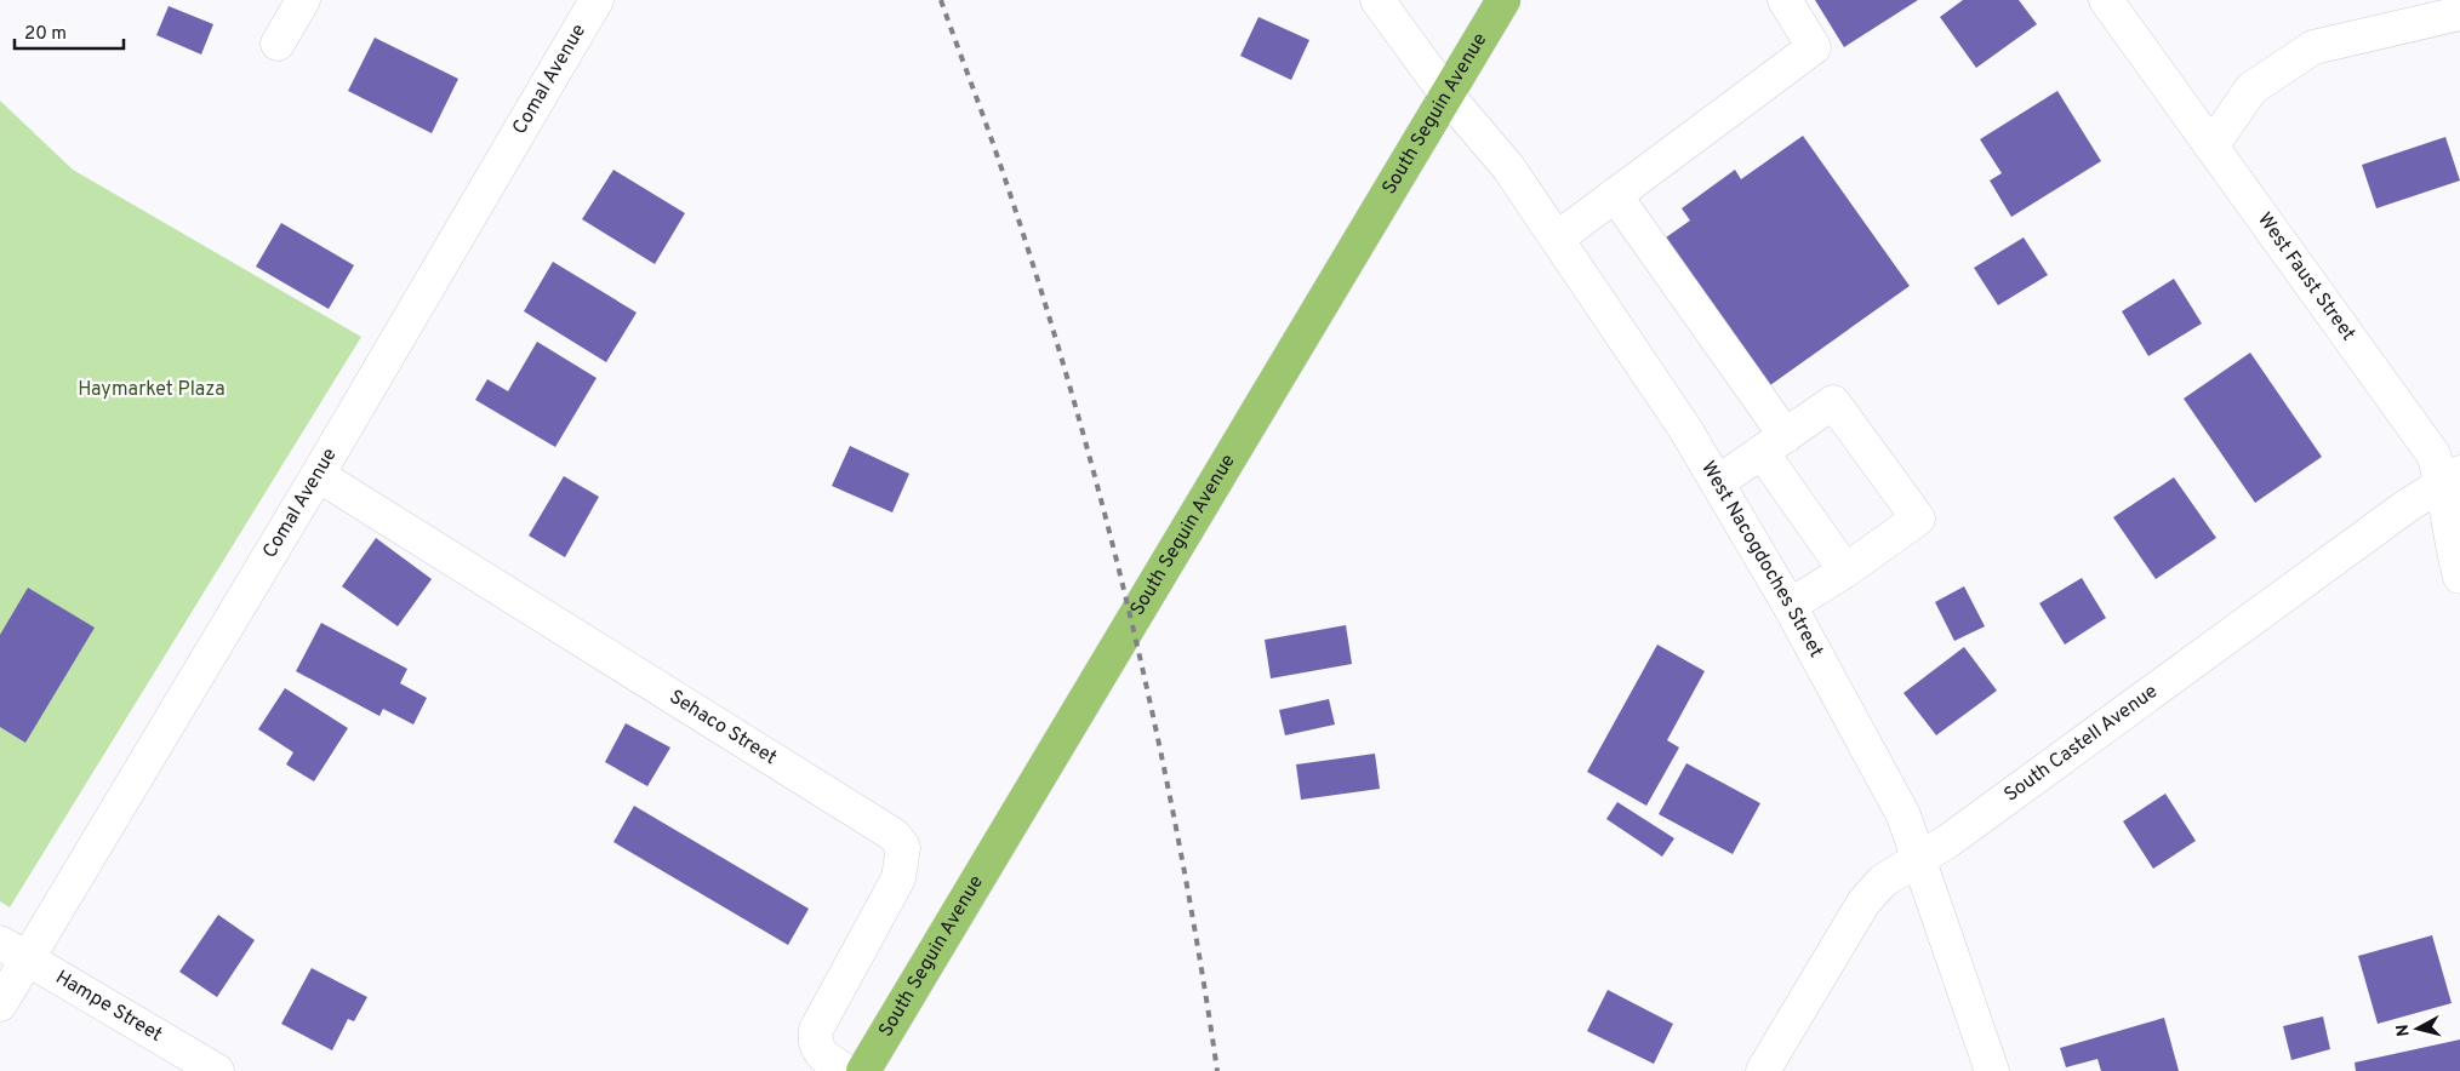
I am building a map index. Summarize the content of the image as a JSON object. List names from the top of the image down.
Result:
{
  "streets": {
    "main road": ["South Seguin Avenue"],
    "street": [
      "Comal Avenue",
      "West Faust Street",
      "West Nacogdoches Street",
      "Sehaco Street",
      "South Castell Avenue",
      "Hampe Street"
    ]
  },
  "crossings": [
    ["Comal Avenue", "Sehaco Street"],
    ["Comal Avenue", "Hampe Street"],
    ["South Seguin Avenue", "West Nacogdoches Street"],
    ["West Faust Street", "South Castell Avenue"],
    ["West Nacogdoches Street", "South Castell Avenue"]
  ],
  "parks": ["Haymarket Plaza"],
  "scale_bar": "20 m",
  "north": "left"
}
